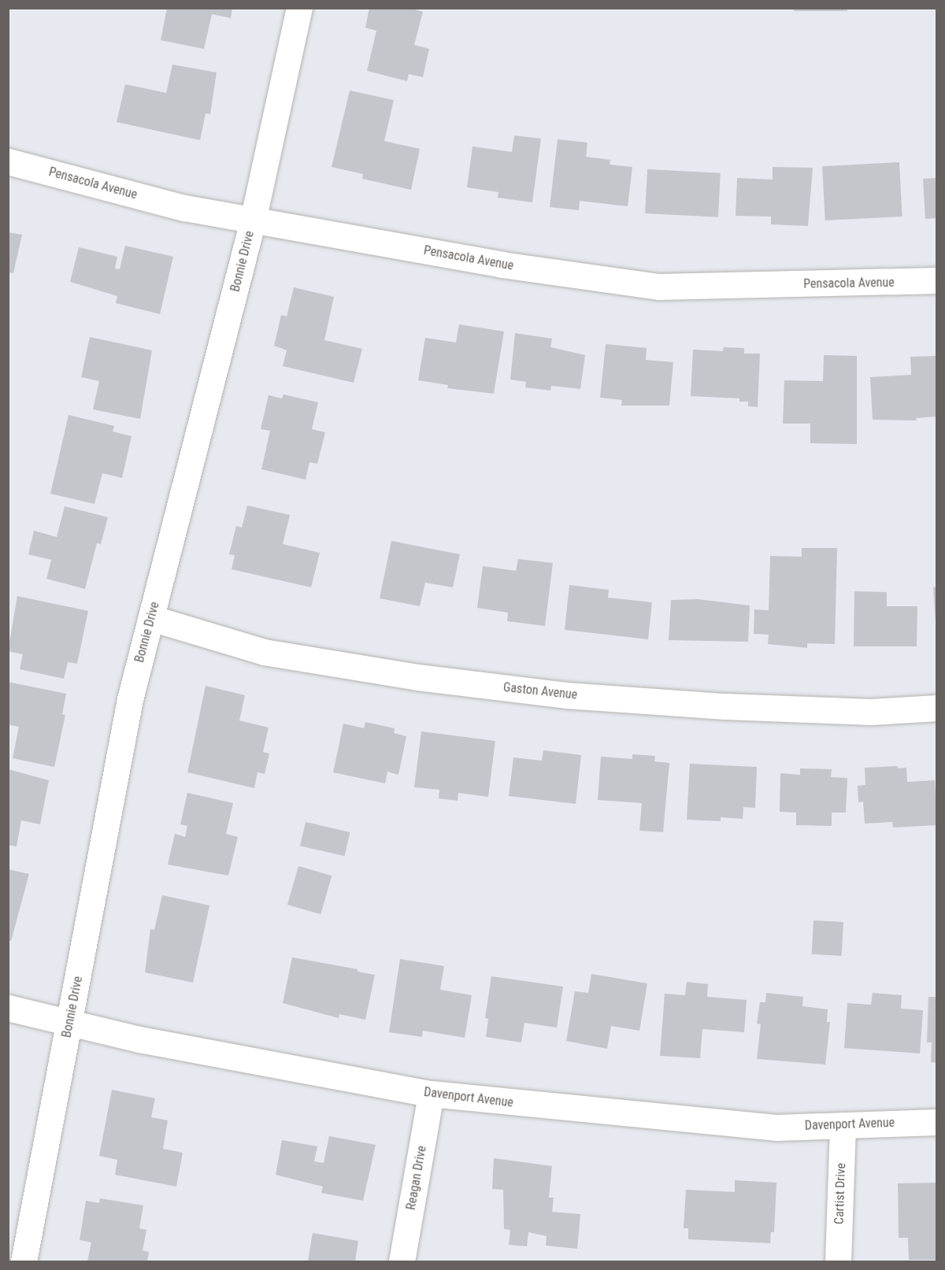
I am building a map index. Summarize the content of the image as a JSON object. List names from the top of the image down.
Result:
{
  "streets": {
    "street": [
      "Pensacola Avenue",
      "Bonnie Drive",
      "Gaston Avenue",
      "Davenport Avenue",
      "Reagan Drive",
      "Cartist Drive"
    ]
  },
  "crossings": [
    ["Pensacola Avenue", "Bonnie Drive"],
    ["Bonnie Drive", "Gaston Avenue"],
    ["Bonnie Drive", "Davenport Avenue"],
    ["Davenport Avenue", "Reagan Drive"],
    ["Davenport Avenue", "Cartist Drive"]
  ]
}
